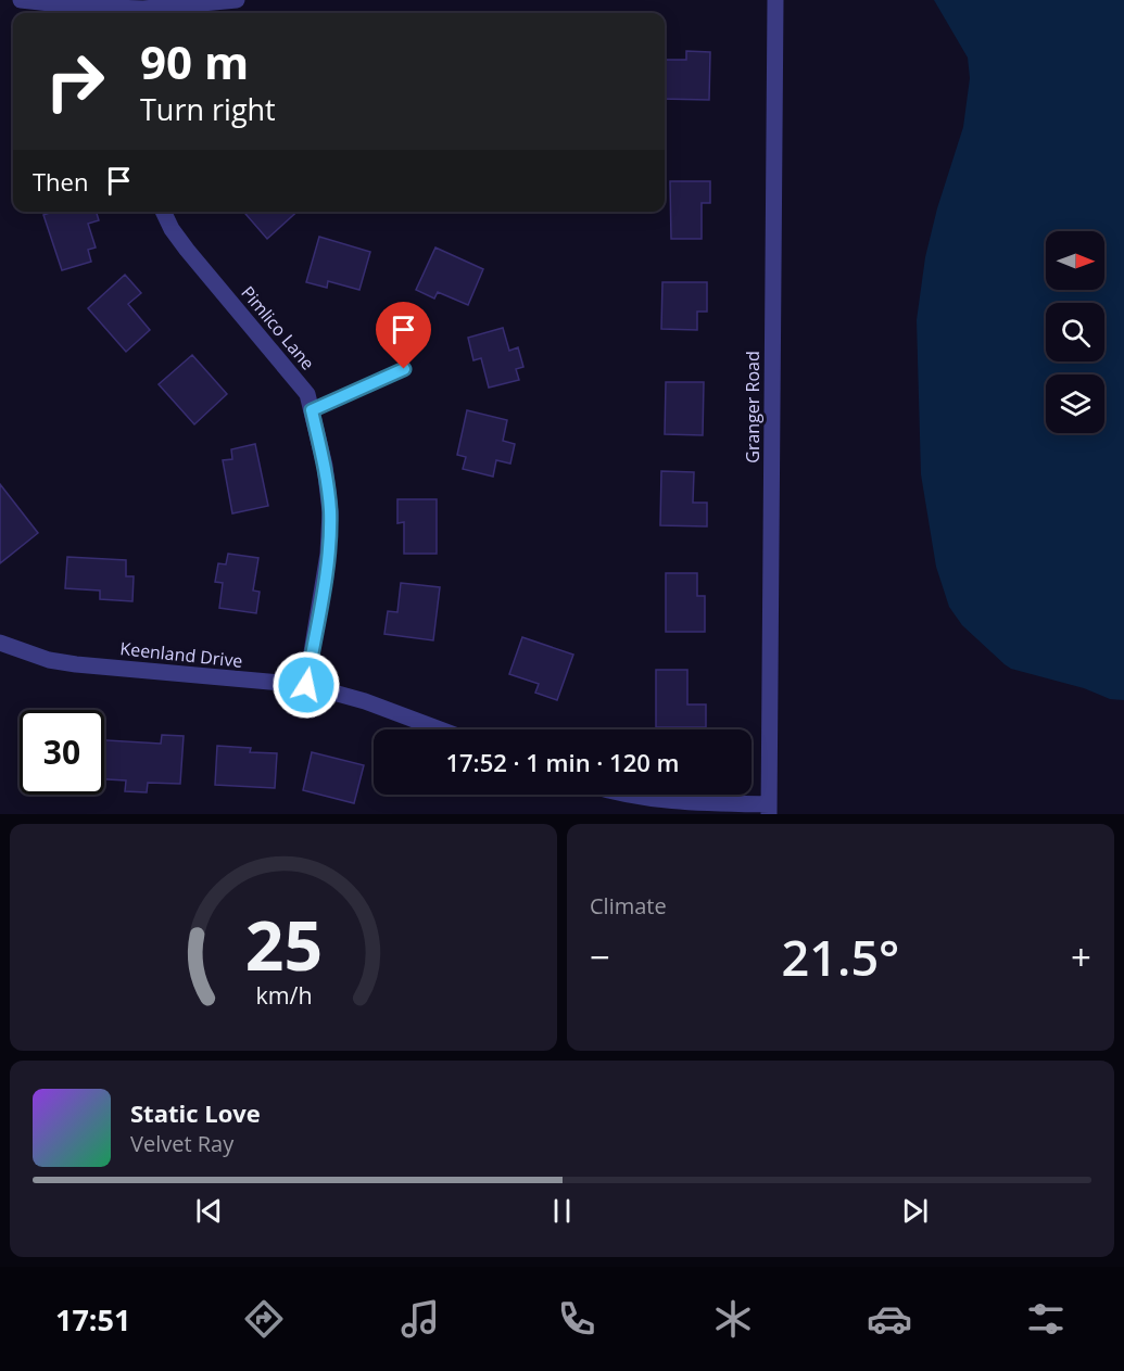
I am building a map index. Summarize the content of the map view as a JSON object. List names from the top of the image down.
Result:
{
  "streets": {
    "street": ["Pimlico Lane", "Granger Road", "Keenland Drive"]
  },
  "crossings": [
    ["Pimlico Lane", "Keenland Drive"]
  ],
  "north": "right",
  "page": {
    "turn": ["90 m", "Turn right"],
    "then": "Then",
    "limit": "30",
    "trip": "17:52 · 1 min · 120 m",
    "tile": "Climate",
    "heat": ["−", "21.5°", "+"],
    "song": ["Static Love", "Velvet Ray"],
    "tabs": "17:51",
    "gauge": ["25", "km/h"]
  }
}
